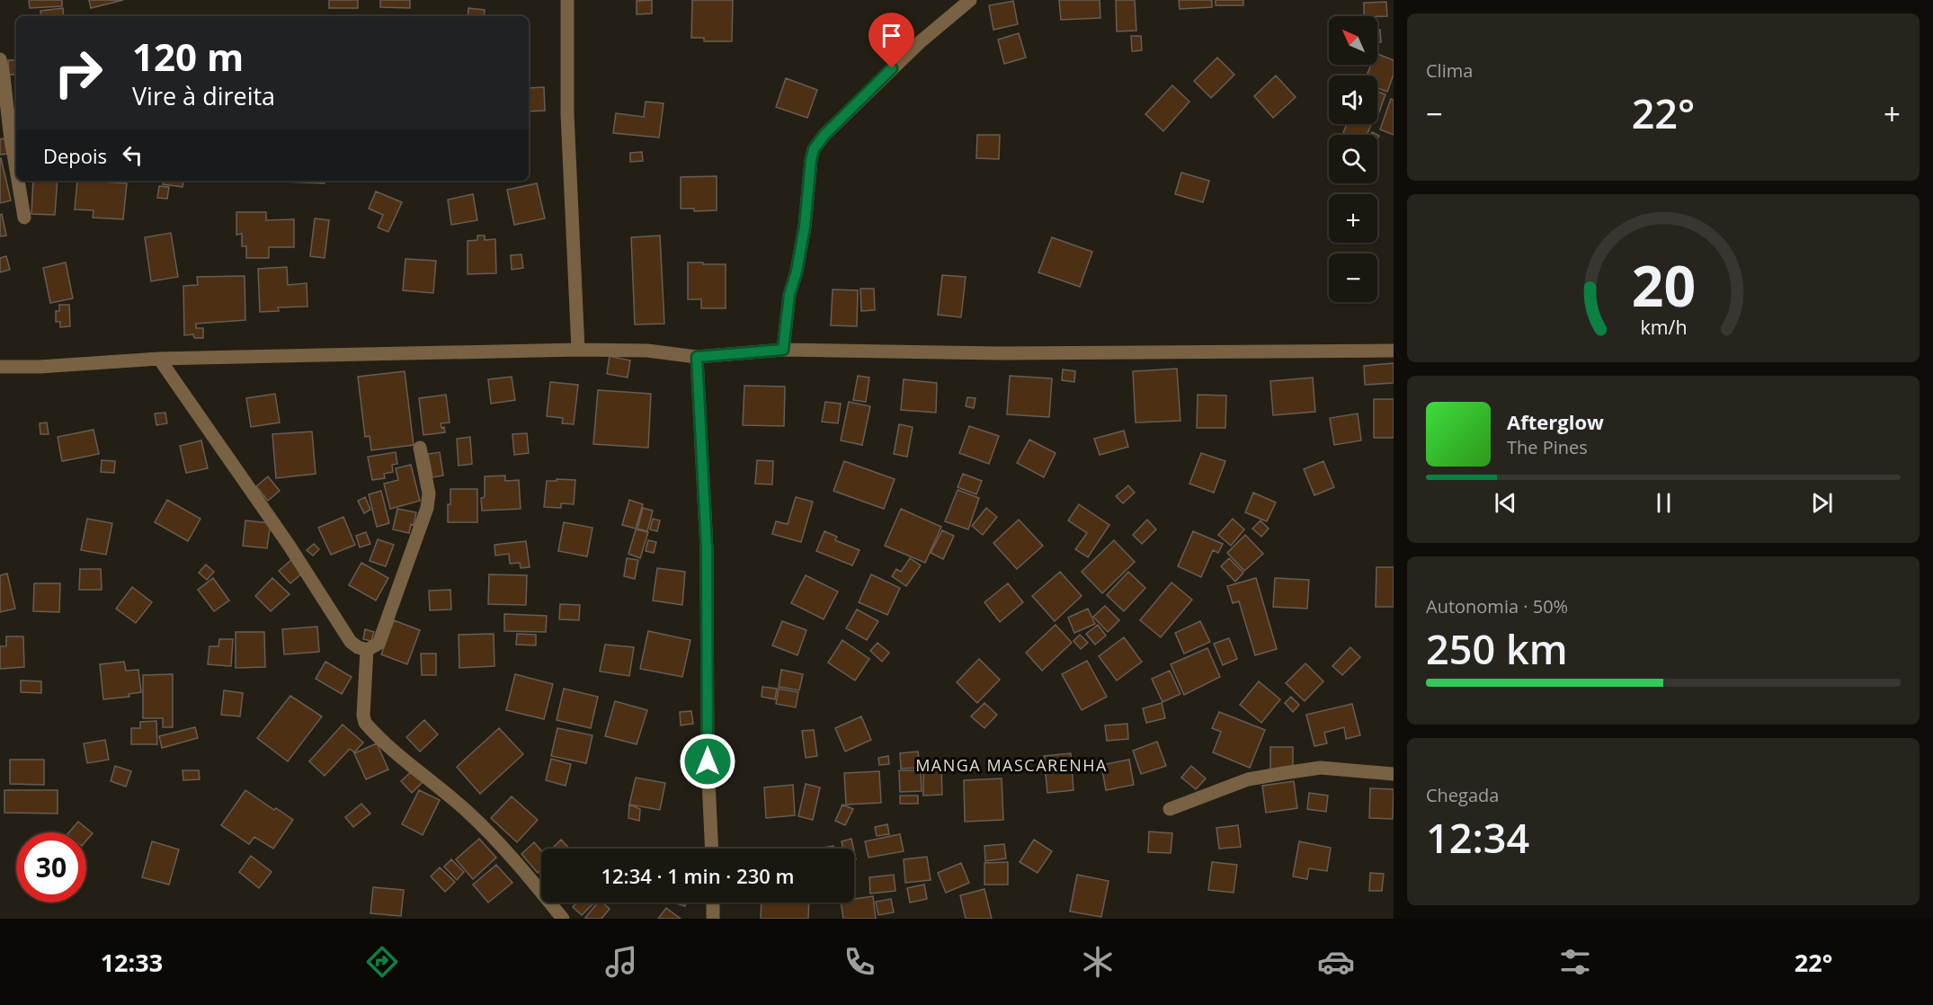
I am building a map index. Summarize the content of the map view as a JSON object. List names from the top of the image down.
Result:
{
  "districts": ["MANGA MASCARENHA"],
  "north": "top left",
  "page": {
    "tile": [
      "Clima",
      ["Autonomia · 50%", "250 km"],
      ["Chegada", "12:34"]
    ],
    "map_buttons": ["+", "−"],
    "turn": ["120 m", "Vire à direita"],
    "heat": ["−", "22°", "+"],
    "then": "Depois",
    "song": ["Afterglow", "The Pines"],
    "limit": "30",
    "trip": "12:34 · 1 min · 230 m",
    "tabs": ["12:33", "22°"],
    "gauge": ["20", "km/h"]
  }
}
